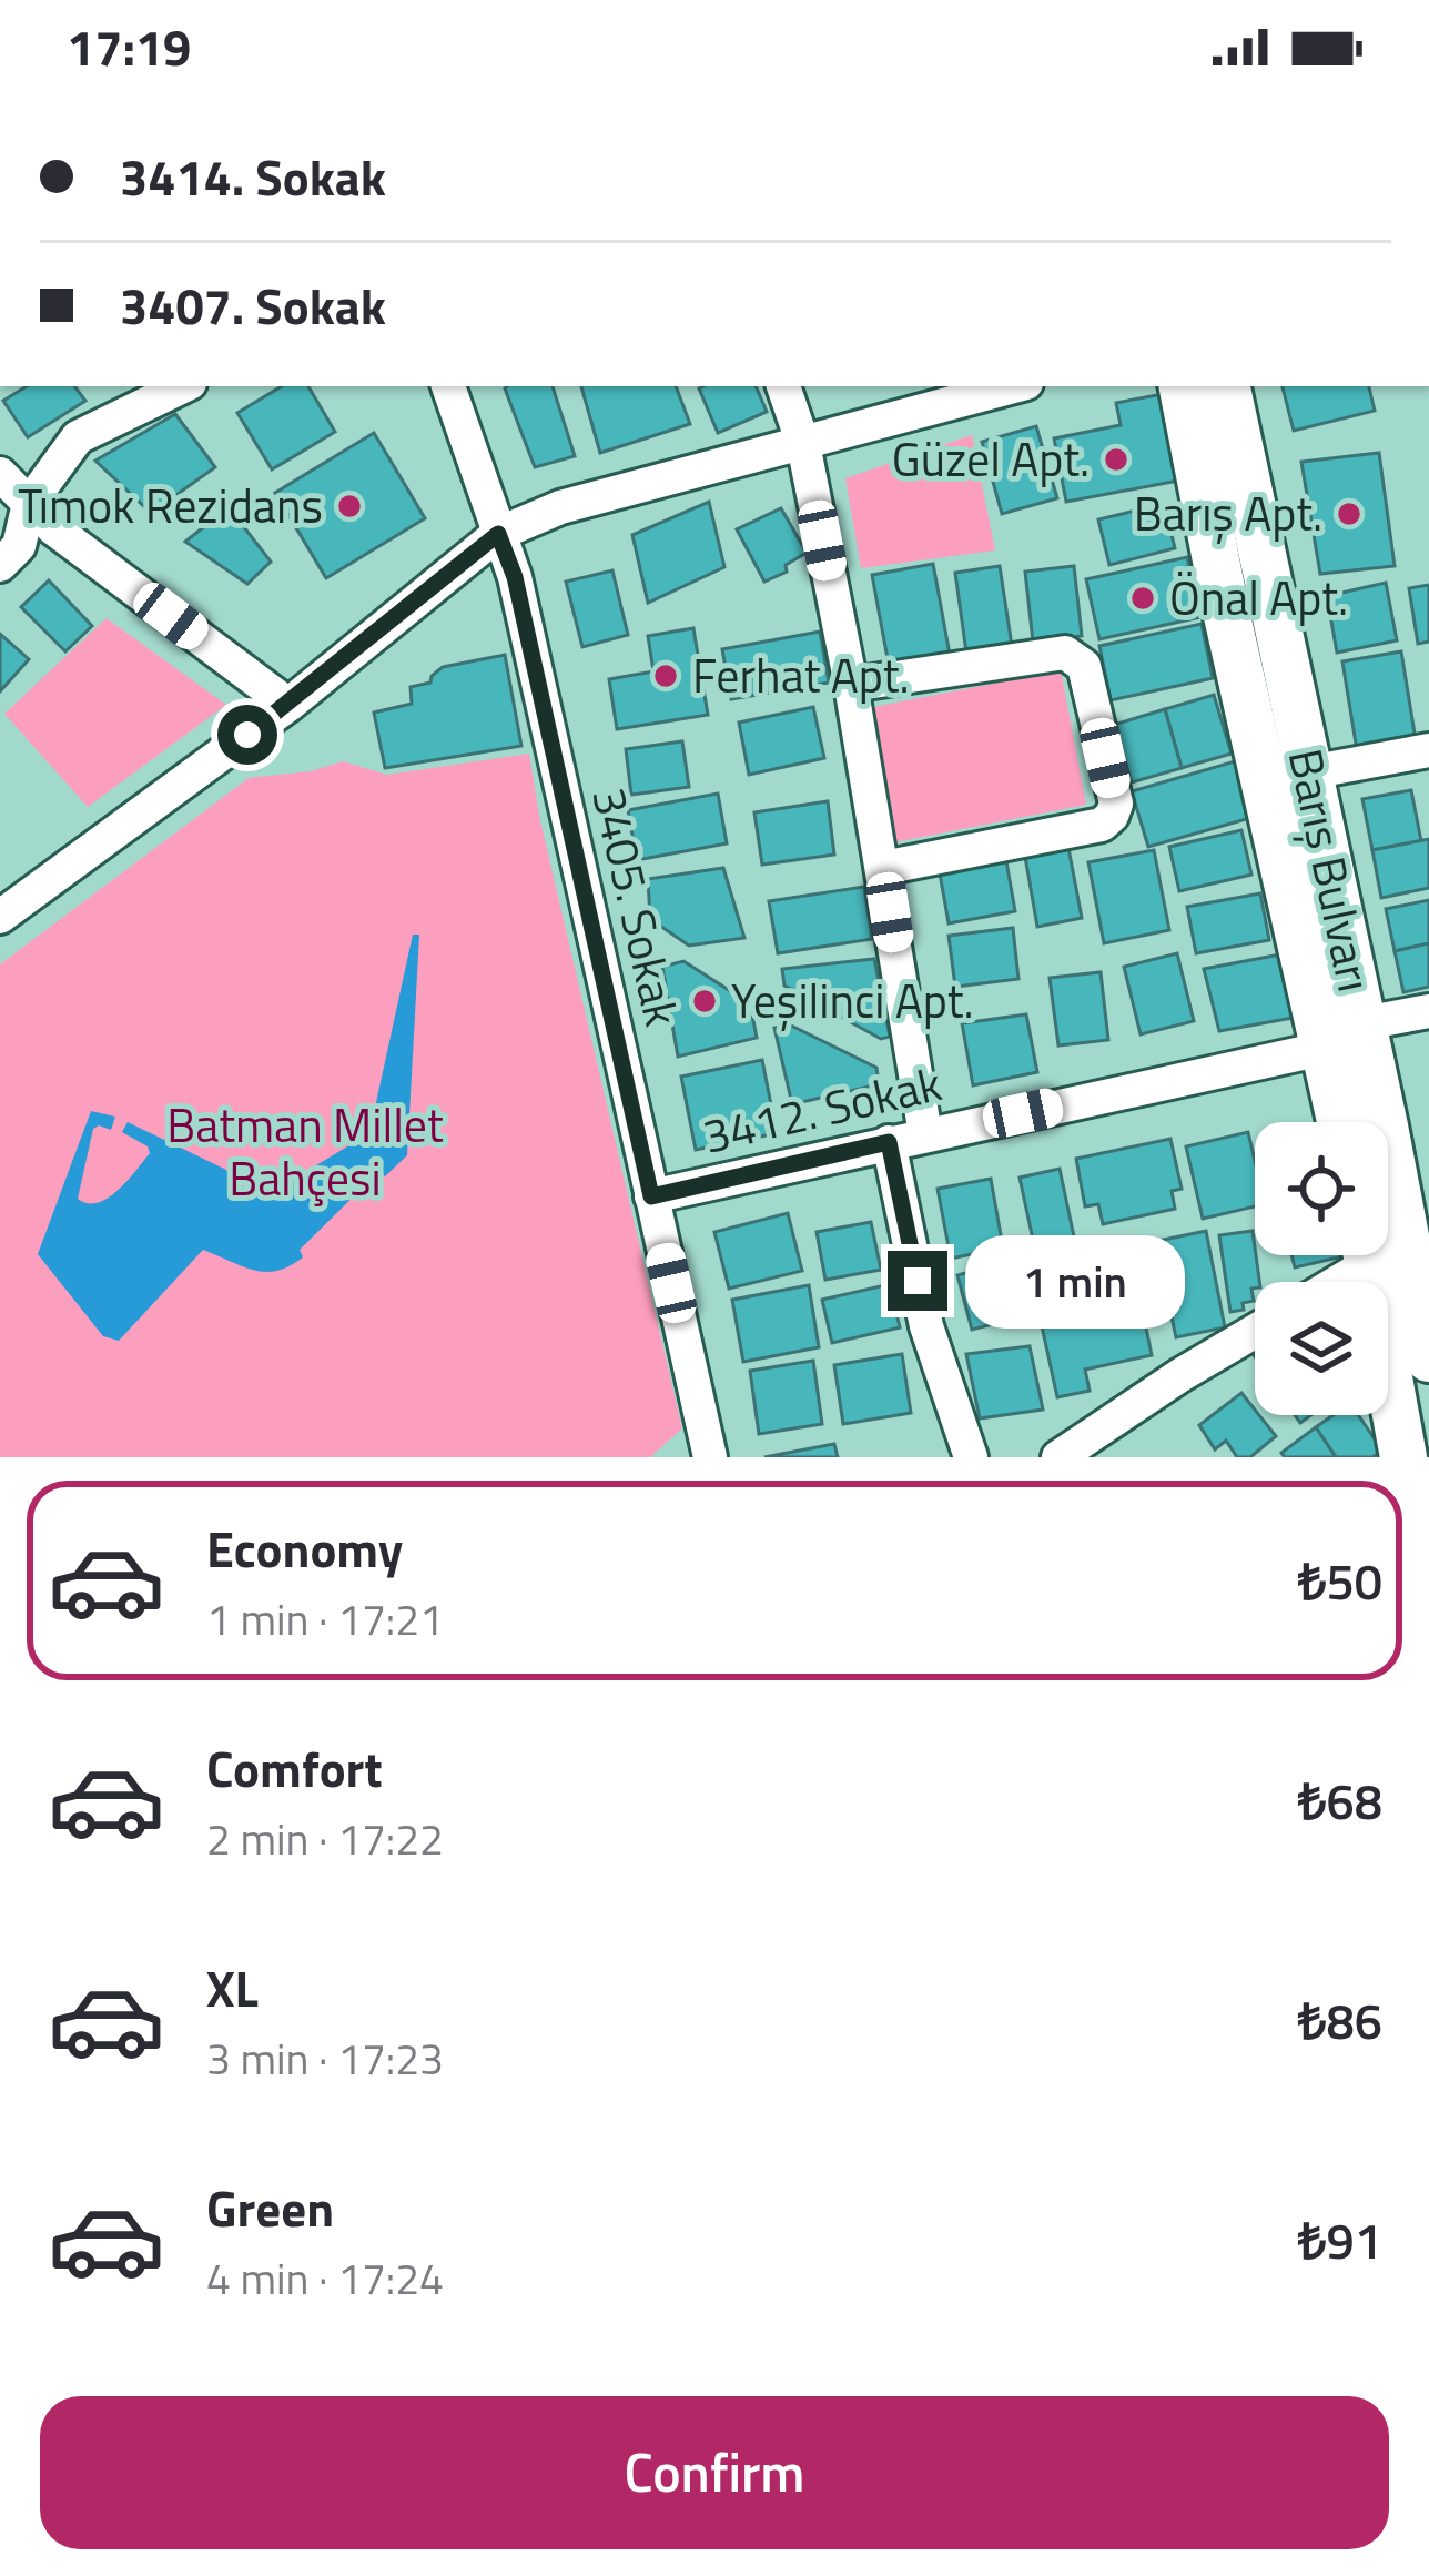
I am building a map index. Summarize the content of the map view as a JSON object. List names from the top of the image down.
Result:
{
  "streets": {
    "main road": ["Barış Bulvarı"],
    "street": ["3405. Sokak", "3412. Sokak"]
  },
  "crossings": [
    ["Barış Bulvarı", "3412. Sokak"],
    ["3405. Sokak", "3412. Sokak"]
  ],
  "parks": ["Batman Millet Bahçesi"],
  "places": [
    "Güzel Apt.",
    "Tımok Rezidans",
    "Barış Apt.",
    "Önal Apt.",
    "Ferhat Apt.",
    "Yeşilinci Apt."
  ],
  "page": {
    "status": "17:19",
    "banner": ["3414. Sokak", "3407. Sokak"],
    "bubble": "1 min",
    "list": [
      {
        "name": "Economy",
        "note": "1 min · 17:21",
        "value": "₺50"
      },
      {
        "name": "Comfort",
        "note": "2 min · 17:22",
        "value": "₺68"
      },
      {
        "name": "XL",
        "note": "3 min · 17:23",
        "value": "₺86"
      },
      {
        "name": "Green",
        "note": "4 min · 17:24",
        "value": "₺91"
      }
    ],
    "buttons": "Confirm"
  }
}
